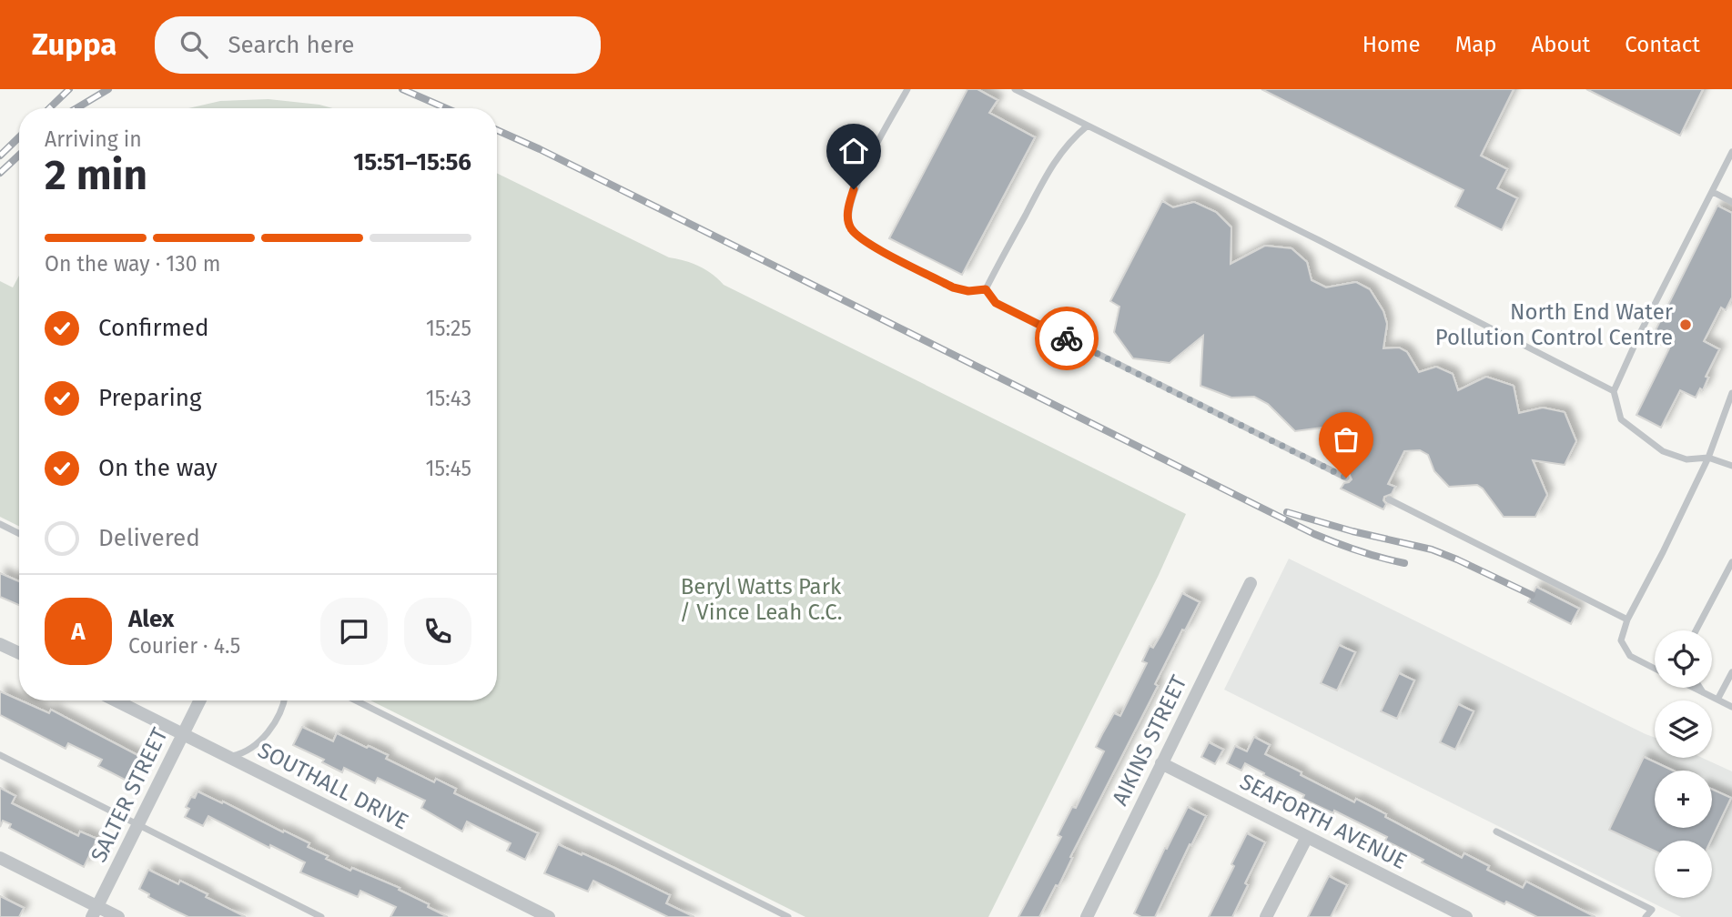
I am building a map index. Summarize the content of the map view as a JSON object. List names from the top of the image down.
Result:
{
  "streets": {
    "street": [
      "AIKINS STREET",
      "SOUTHALL DRIVE",
      "SALTER STREET",
      "SEAFORTH AVENUE"
    ]
  },
  "crossings": [
    ["AIKINS STREET", "SEAFORTH AVENUE"],
    ["SOUTHALL DRIVE", "SALTER STREET"]
  ],
  "parks": ["Beryl Watts Park / Vince Leah C.C."],
  "places": ["North End Water Pollution Control Centre"],
  "page": {
    "header": "Zuppa",
    "search": "Search here",
    "nav": [
      "Home",
      "Map",
      "About",
      "Contact"
    ],
    "heading": ["2 min", "Arriving in", "15:51–15:56"],
    "panel": ["Alex", "Courier · 4.5"],
    "bar": "On the way · 130 m",
    "list": [
      ["Confirmed", "15:25"],
      ["Preparing", "15:43"],
      ["On the way", "15:45"],
      "Delivered"
    ],
    "round": "A",
    "map_buttons": ["+", "−"]
  }
}
